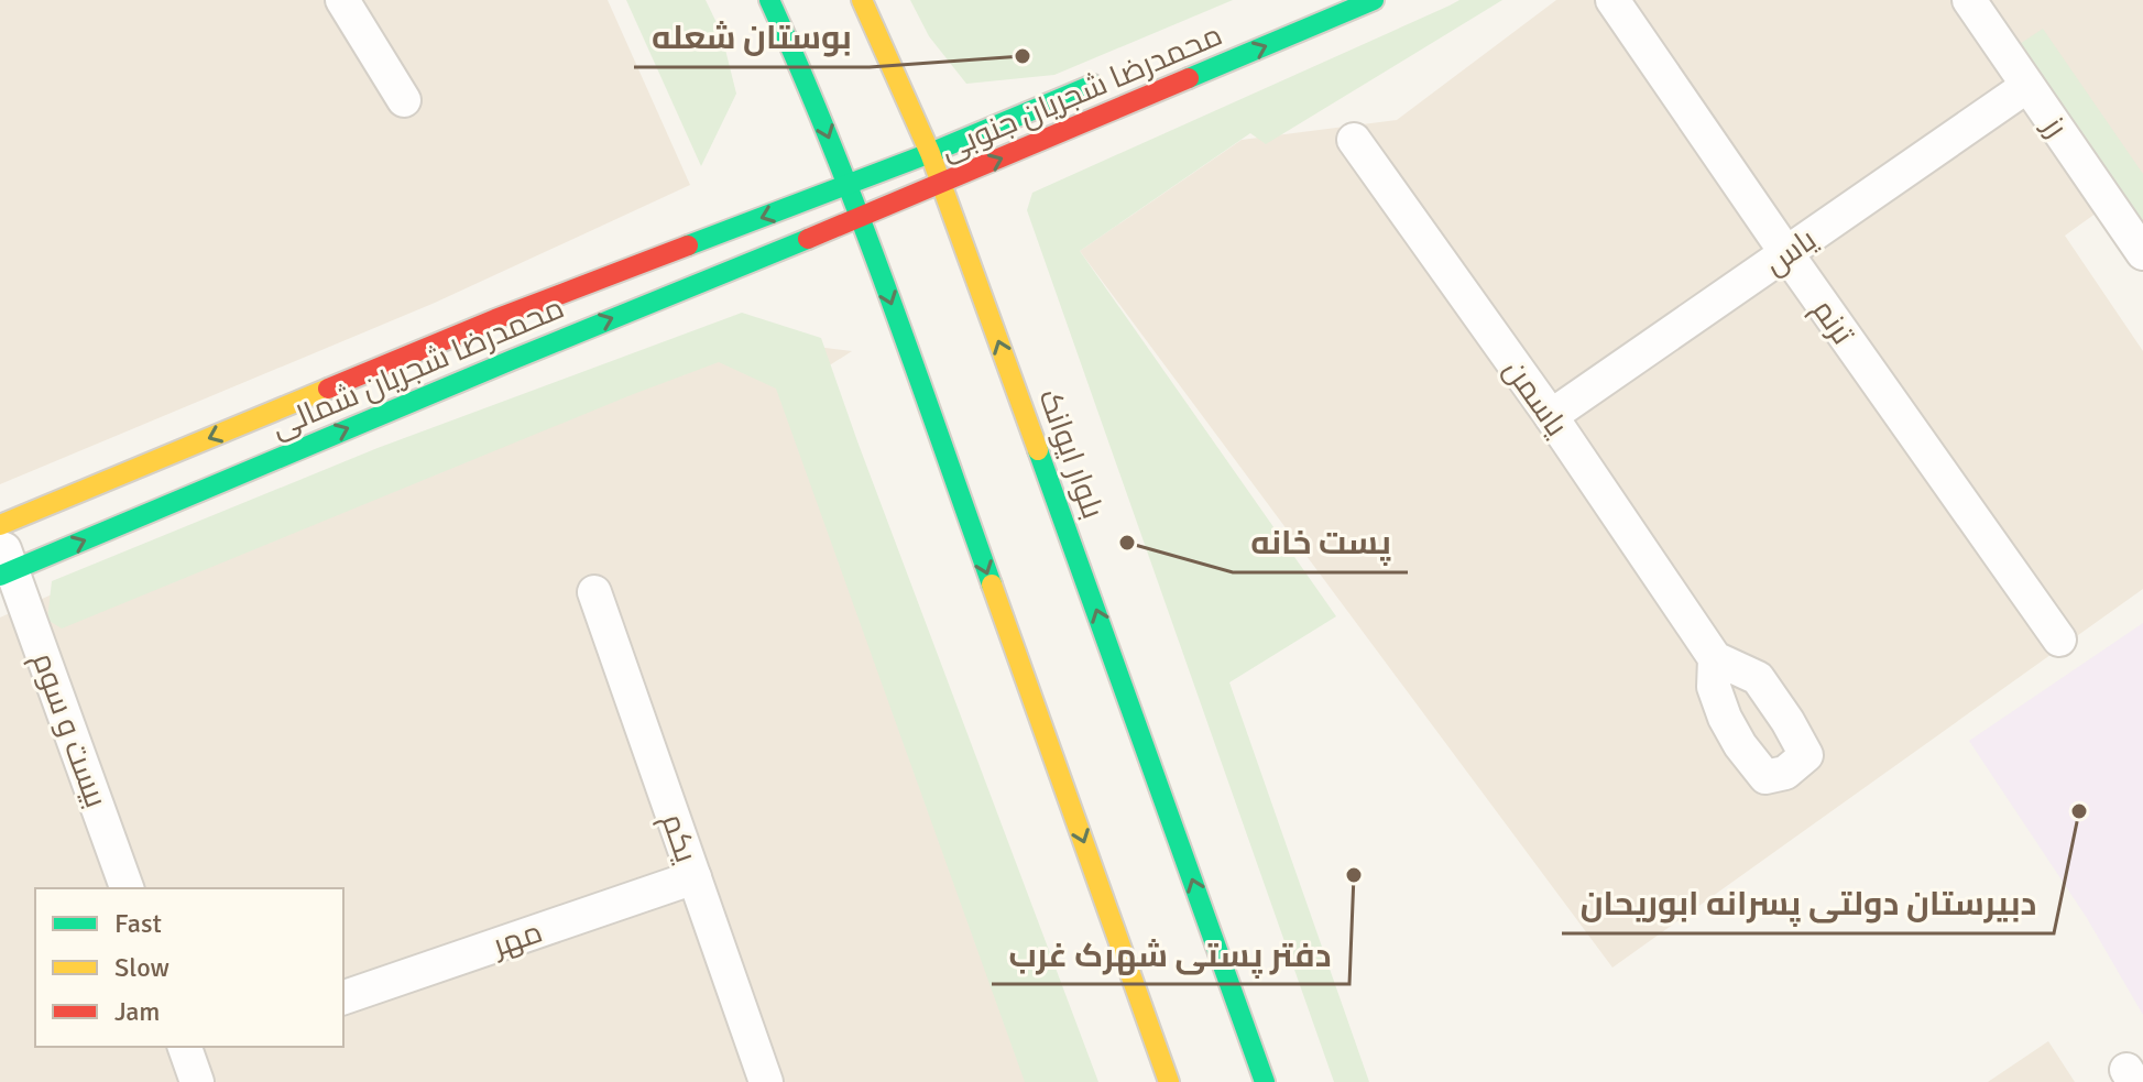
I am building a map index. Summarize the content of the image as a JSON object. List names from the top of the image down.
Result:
{
  "streets": {
    "street": [
      "محمدرضا شجریان جنوبی",
      "رز",
      "یاس",
      "ترنم",
      "محمدرضا شجریان شمالی",
      "یاسمن",
      "بلوار ایوانک",
      "بیست و سوم",
      "یکم",
      "مهر"
    ]
  },
  "crossings": [
    ["محمدرضا شجریان جنوبی", "محمدرضا شجریان شمالی"],
    ["محمدرضا شجریان جنوبی", "بلوار ایوانک"],
    ["رز", "یاس"],
    ["یاس", "ترنم"],
    ["یاس", "یاسمن"],
    ["محمدرضا شجریان شمالی", "بیست و سوم"],
    ["یکم", "مهر"]
  ],
  "places": [
    "بوستان شعله",
    "پست خانه",
    "دبیرستان دولتی پسرانه ابوریحان",
    "دفتر پستی شهرک غرب"
  ],
  "legend": ["Fast", "Slow", "Jam"]
}
